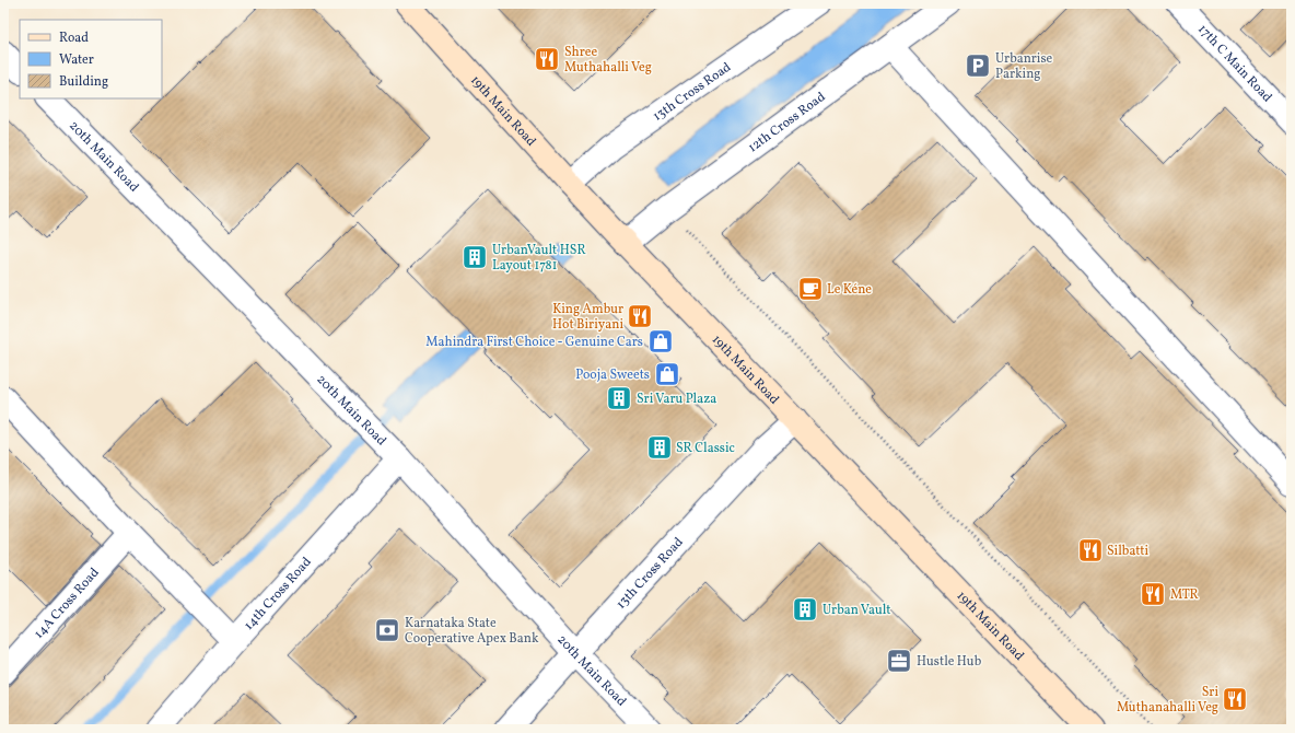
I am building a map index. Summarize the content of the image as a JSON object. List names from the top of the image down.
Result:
{
  "streets": {
    "main road": ["19th Main Road"],
    "street": [
      "17th C Main Road",
      "13th Cross Road",
      "12th Cross Road",
      "20th Main Road",
      "14th Cross Road",
      "14A Cross Road"
    ]
  },
  "crossings": [
    ["13th Cross Road", "19th Main Road"],
    ["13th Cross Road", "20th Main Road"],
    ["19th Main Road", "12th Cross Road"],
    ["20th Main Road", "14th Cross Road"]
  ],
  "places": {
    "restaurant": [
      "Shree Muthahalli Veg",
      "King Ambur Hot Biriyani",
      "Silbatti",
      "MTR",
      "Sri Muthanahalli Veg"
    ],
    "parking": ["Urbanrise Parking"],
    "building": [
      "UrbanVault HSR Layout 1781",
      "Sri Varu Plaza",
      "SR Classic",
      "Urban Vault"
    ],
    "cafe": ["Le Kéne"],
    "shop": ["Mahindra First Choice - Genuine Cars", "Pooja Sweets"],
    "bank": ["Karnataka State Cooperative Apex Bank"],
    "office": ["Hustle Hub"]
  },
  "legend": ["Road", "Water", "Building"]
}
